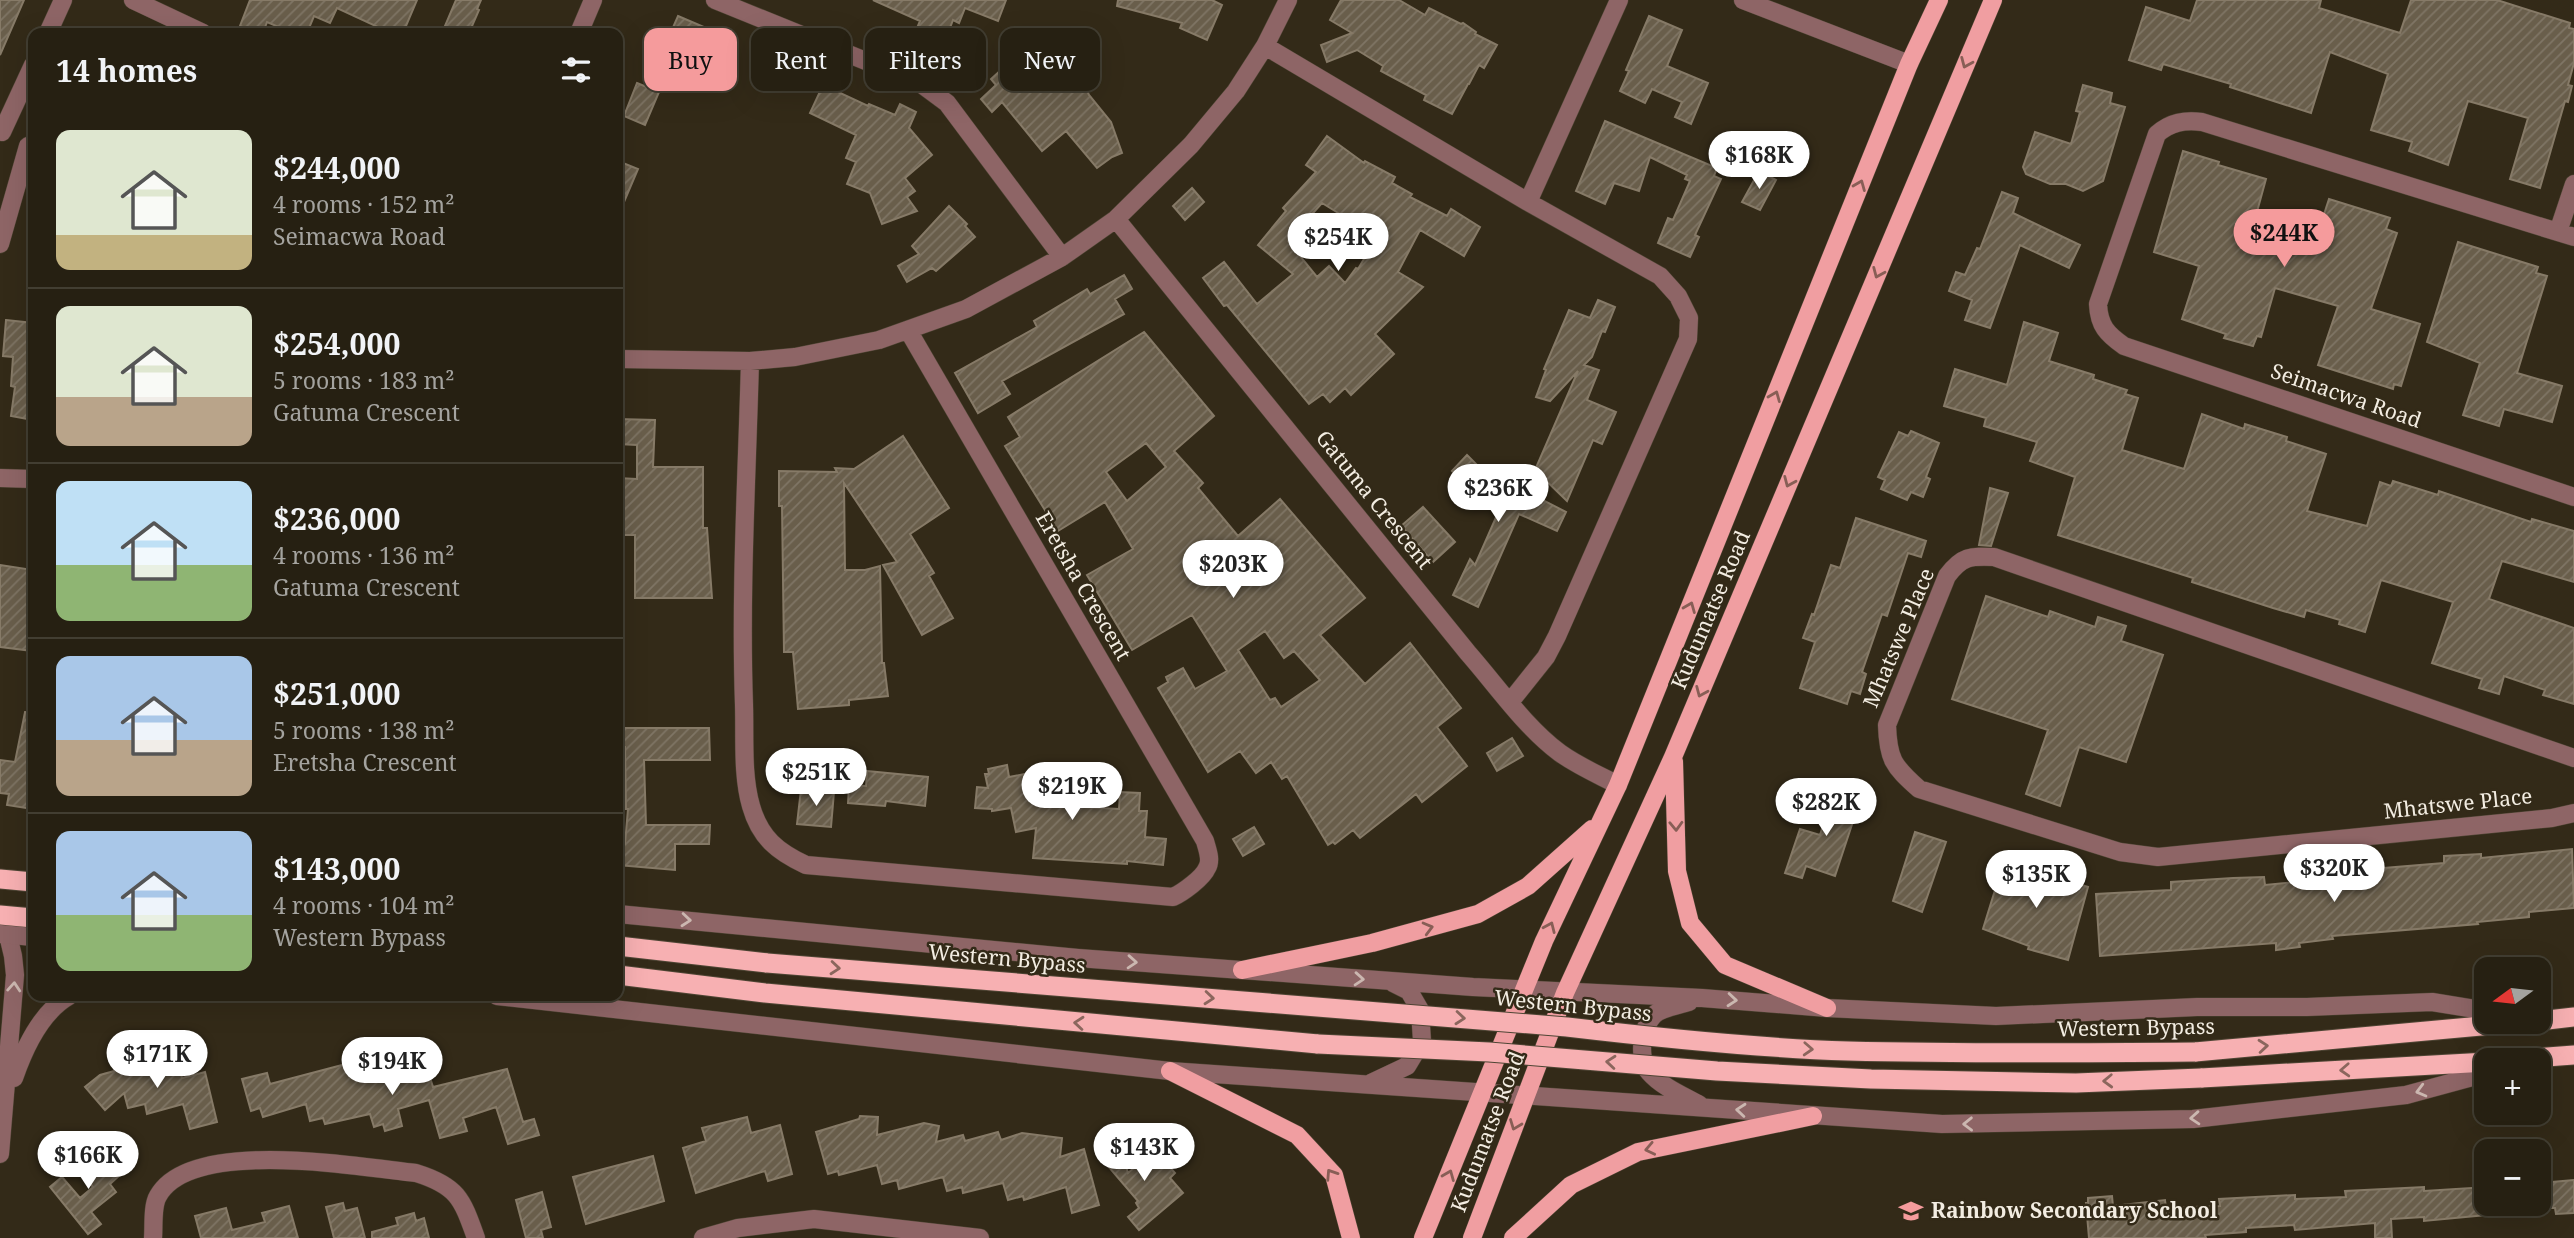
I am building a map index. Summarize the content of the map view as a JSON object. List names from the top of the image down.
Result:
{
  "streets": {
    "highway": ["Western Bypass"],
    "main road": ["Kudumatse Road"],
    "street": [
      "Seimacwa Road",
      "Gatuma Crescent",
      "Eretsha Crescent",
      "Mhatswe Place"
    ]
  },
  "crossings": [
    ["Gatuma Crescent", "Kudumatse Road"]
  ],
  "places": {
    "school or university": ["Rainbow Secondary School"]
  },
  "north": "left",
  "page": {
    "chip": [
      "Buy",
      "Rent",
      "Filters",
      "New"
    ],
    "heading": "14 homes",
    "list": [
      {
        "name": "$244,000",
        "note": "4 rooms · 152 m² · Seimacwa Road"
      },
      {
        "name": "$254,000",
        "note": "5 rooms · 183 m² · Gatuma Crescent"
      },
      {
        "name": "$236,000",
        "note": "4 rooms · 136 m² · Gatuma Crescent"
      },
      {
        "name": "$251,000",
        "note": "5 rooms · 138 m² · Eretsha Crescent"
      },
      {
        "name": "$143,000",
        "note": "4 rooms · 104 m² · Western Bypass"
      }
    ],
    "price": [
      "$168K",
      "$244K",
      "$254K",
      "$236K",
      "$203K",
      "$251K",
      "$219K",
      "$282K",
      "$320K",
      "$135K",
      "$171K",
      "$194K",
      "$143K",
      "$166K"
    ],
    "map_buttons": ["+", "−"]
  }
}
